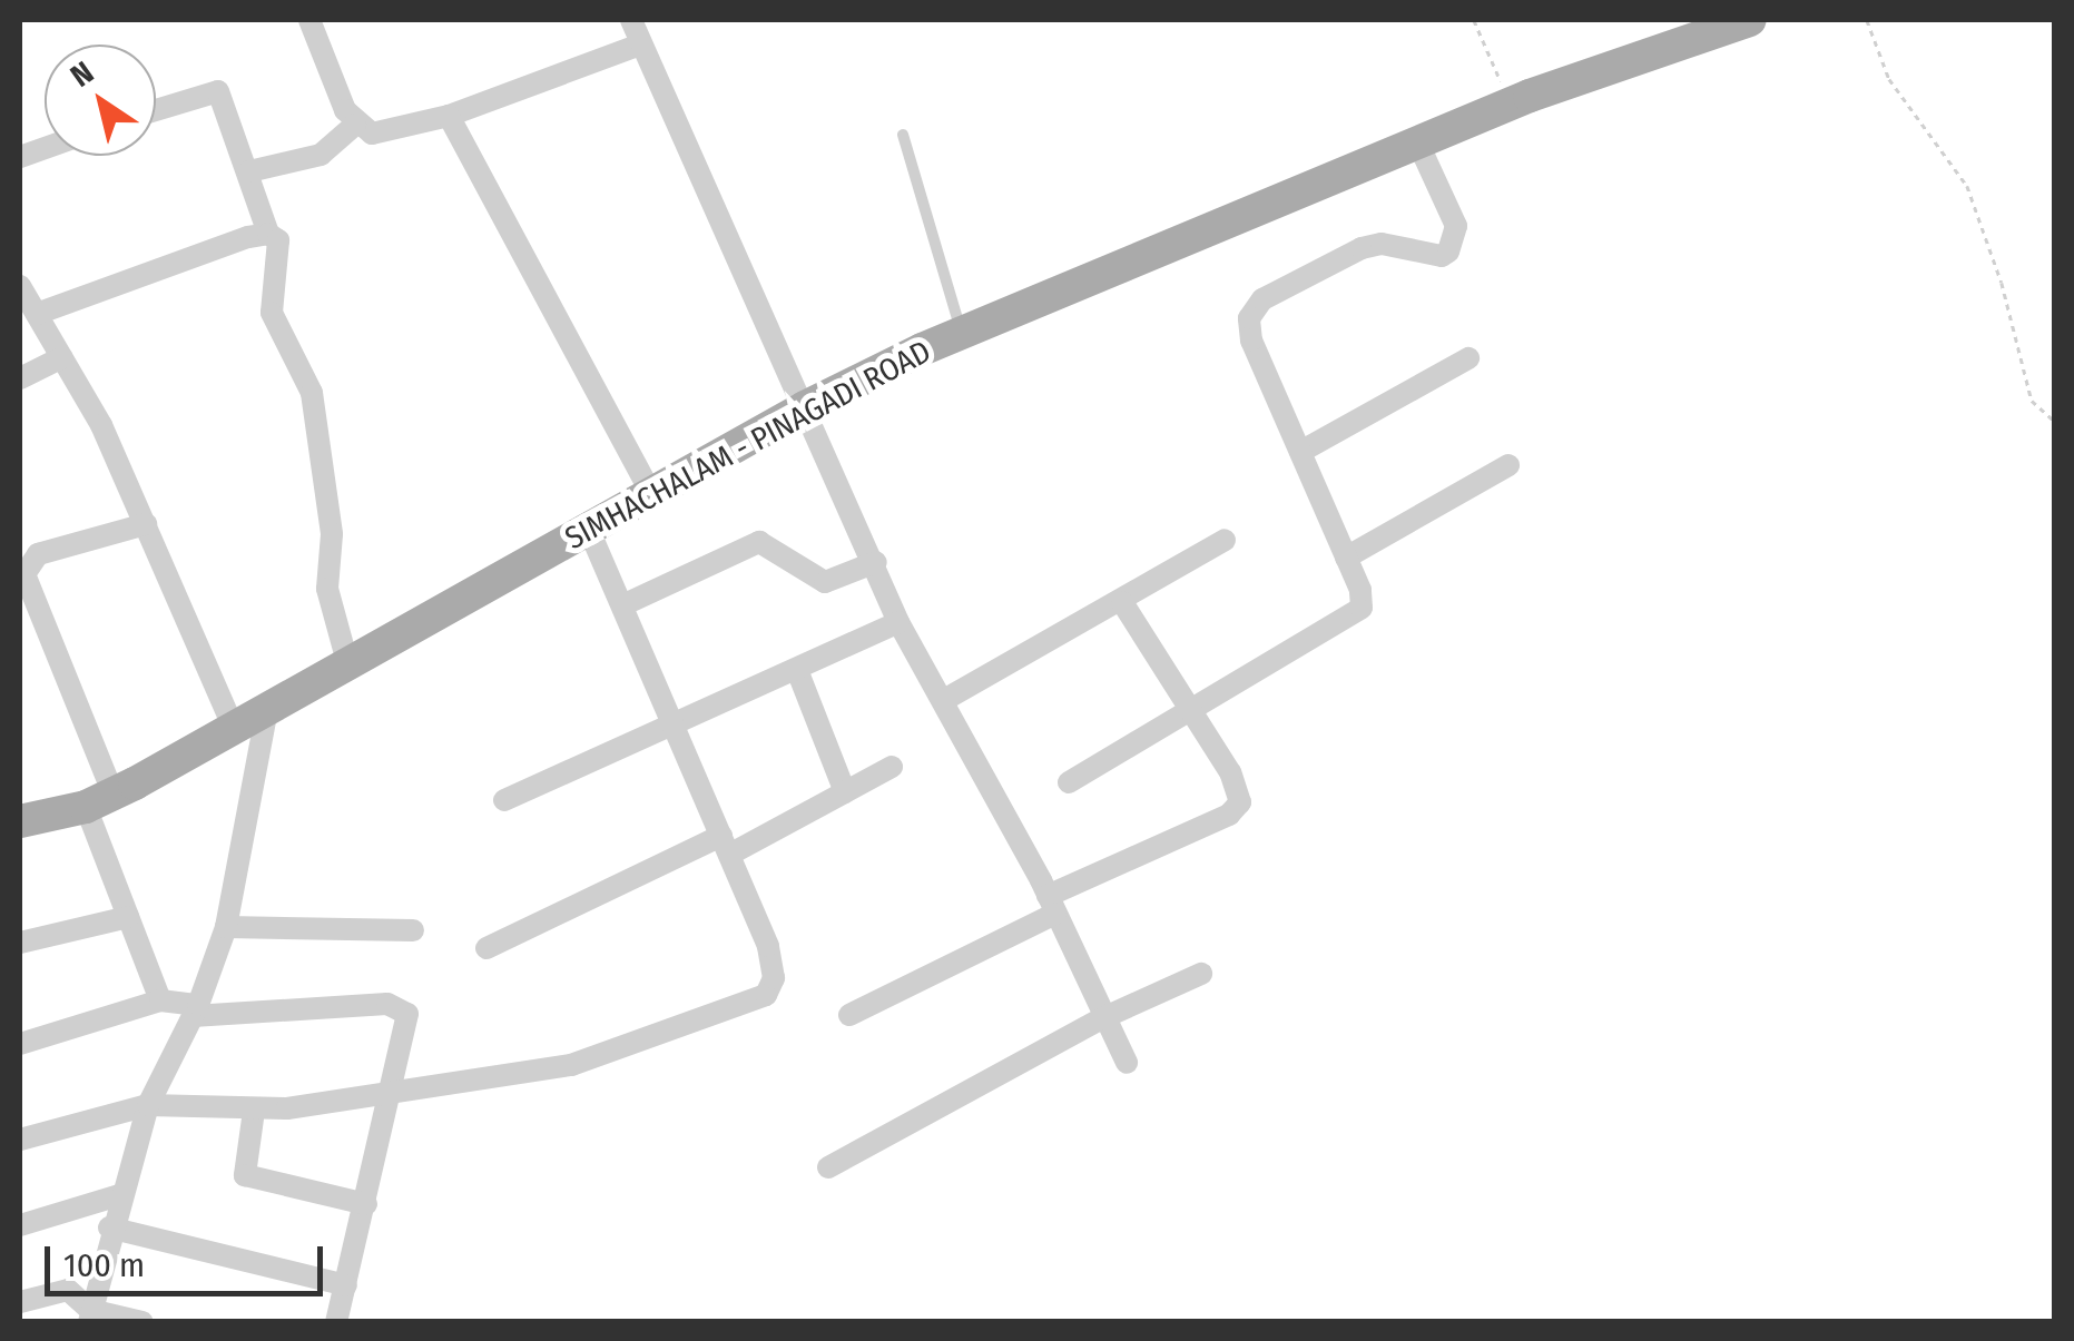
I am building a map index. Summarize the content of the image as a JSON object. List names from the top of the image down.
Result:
{
  "streets": {
    "main road": ["SIMHACHALAM - PINAGADI ROAD"]
  },
  "scale_bar": "100 m",
  "north": "top left"
}
